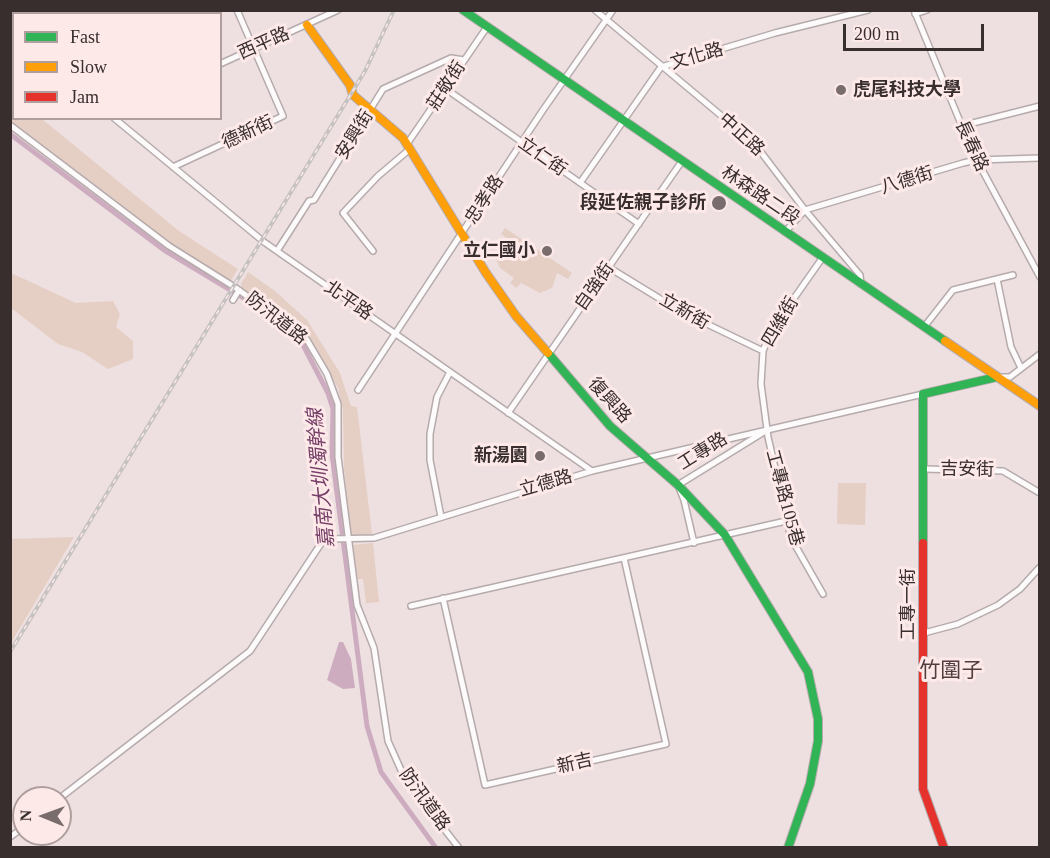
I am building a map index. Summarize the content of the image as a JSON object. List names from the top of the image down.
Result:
{
  "streets": {
    "street": [
      "西平路",
      "文化路",
      "莊敬街",
      "德新街",
      "安興街",
      "中正路",
      "長春路",
      "立仁街",
      "八德街",
      "林森路二段",
      "忠孝路",
      "自強街",
      "北平路",
      "立新街",
      "防汛道路",
      "四維街",
      "復興路",
      "工專路",
      "吉安街",
      "立德路",
      "工專路105巷",
      "工專一街",
      "新吉"
    ]
  },
  "crossings": [
    ["西平路", "德新街"],
    ["西平路", "復興路"],
    ["文化路", "中正路"],
    ["文化路", "立仁街"],
    ["文化路", "林森路二段"],
    ["莊敬街", "安興街"],
    ["莊敬街", "立仁街"],
    ["莊敬街", "林森路二段"],
    ["莊敬街", "復興路"],
    ["德新街", "北平路"],
    ["安興街", "北平路"],
    ["安興街", "復興路"],
    ["中正路", "八德街"],
    ["中正路", "林森路二段"],
    ["中正路", "忠孝路"],
    ["長春路", "八德街"],
    ["立仁街", "忠孝路"],
    ["立仁街", "自強街"],
    ["林森路二段", "忠孝路"],
    ["林森路二段", "自強街"],
    ["林森路二段", "四維街"],
    ["林森路二段", "工專路"],
    ["忠孝路", "北平路"],
    ["忠孝路", "復興路"],
    ["自強街", "北平路"],
    ["自強街", "立新街"],
    ["自強街", "復興路"],
    ["北平路", "立德路"],
    ["立新街", "四維街"],
    ["防汛道路", "立德路"],
    ["四維街", "工專路"],
    ["四維街", "立德路"],
    ["四維街", "工專路105巷"],
    ["復興路", "工專路"],
    ["復興路", "立德路"],
    ["工專路", "立德路"],
    ["工專路", "工專路105巷"],
    ["工專路", "工專一街"],
    ["吉安街", "工專一街"],
    ["立德路", "工專路105巷"]
  ],
  "districts": ["竹圍子"],
  "water": ["嘉南大圳濁幹線"],
  "places": [
    "虎尾科技大學",
    "段延佐親子診所",
    "立仁國小",
    "新湯園"
  ],
  "legend": ["Fast", "Slow", "Jam"],
  "scale_bar": "200 m",
  "north": "left"
}
